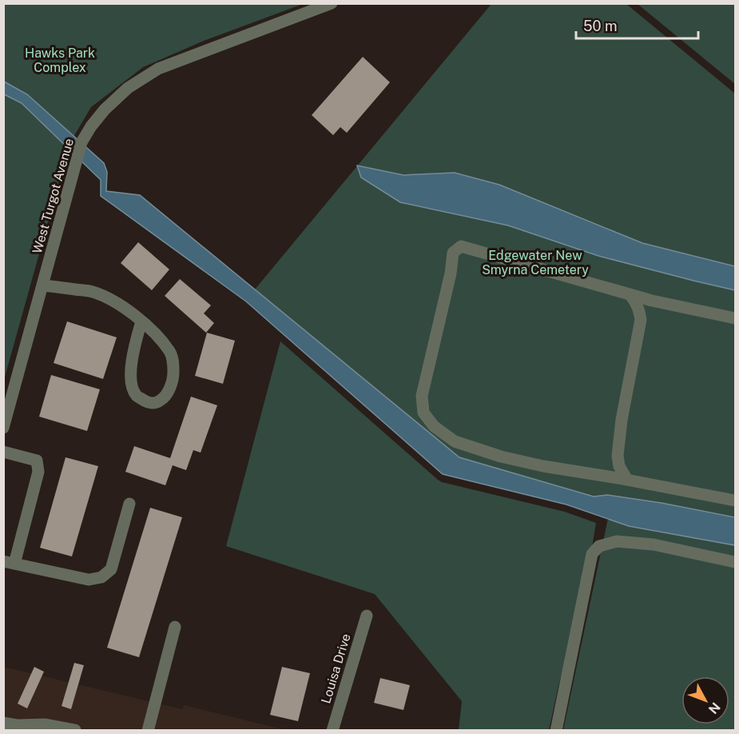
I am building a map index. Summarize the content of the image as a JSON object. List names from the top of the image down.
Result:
{
  "streets": {
    "street": ["West Turgot Avenue", "Louisa Drive"]
  },
  "parks": ["Hawks Park Complex", "Edgewater New Smyrna Cemetery"],
  "scale_bar": "50 m",
  "north": "bottom right"
}
